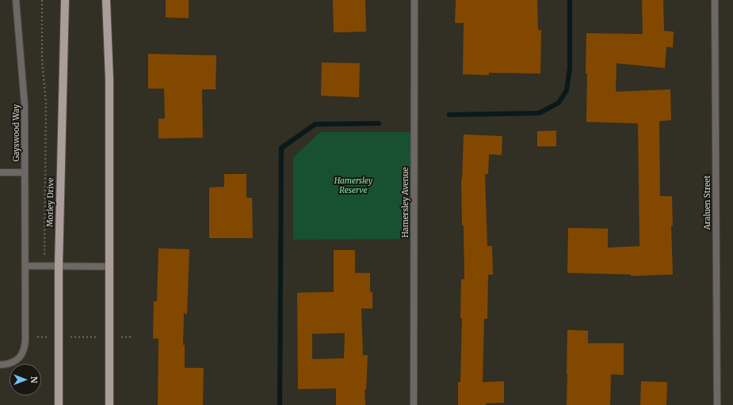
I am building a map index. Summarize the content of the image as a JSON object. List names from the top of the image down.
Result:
{
  "streets": {
    "main road": ["Morley Drive"],
    "street": ["Gayswood Way", "Hamersley Avenue", "Araluen Street"]
  },
  "parks": ["Hamersley Reserve"],
  "north": "right"
}
